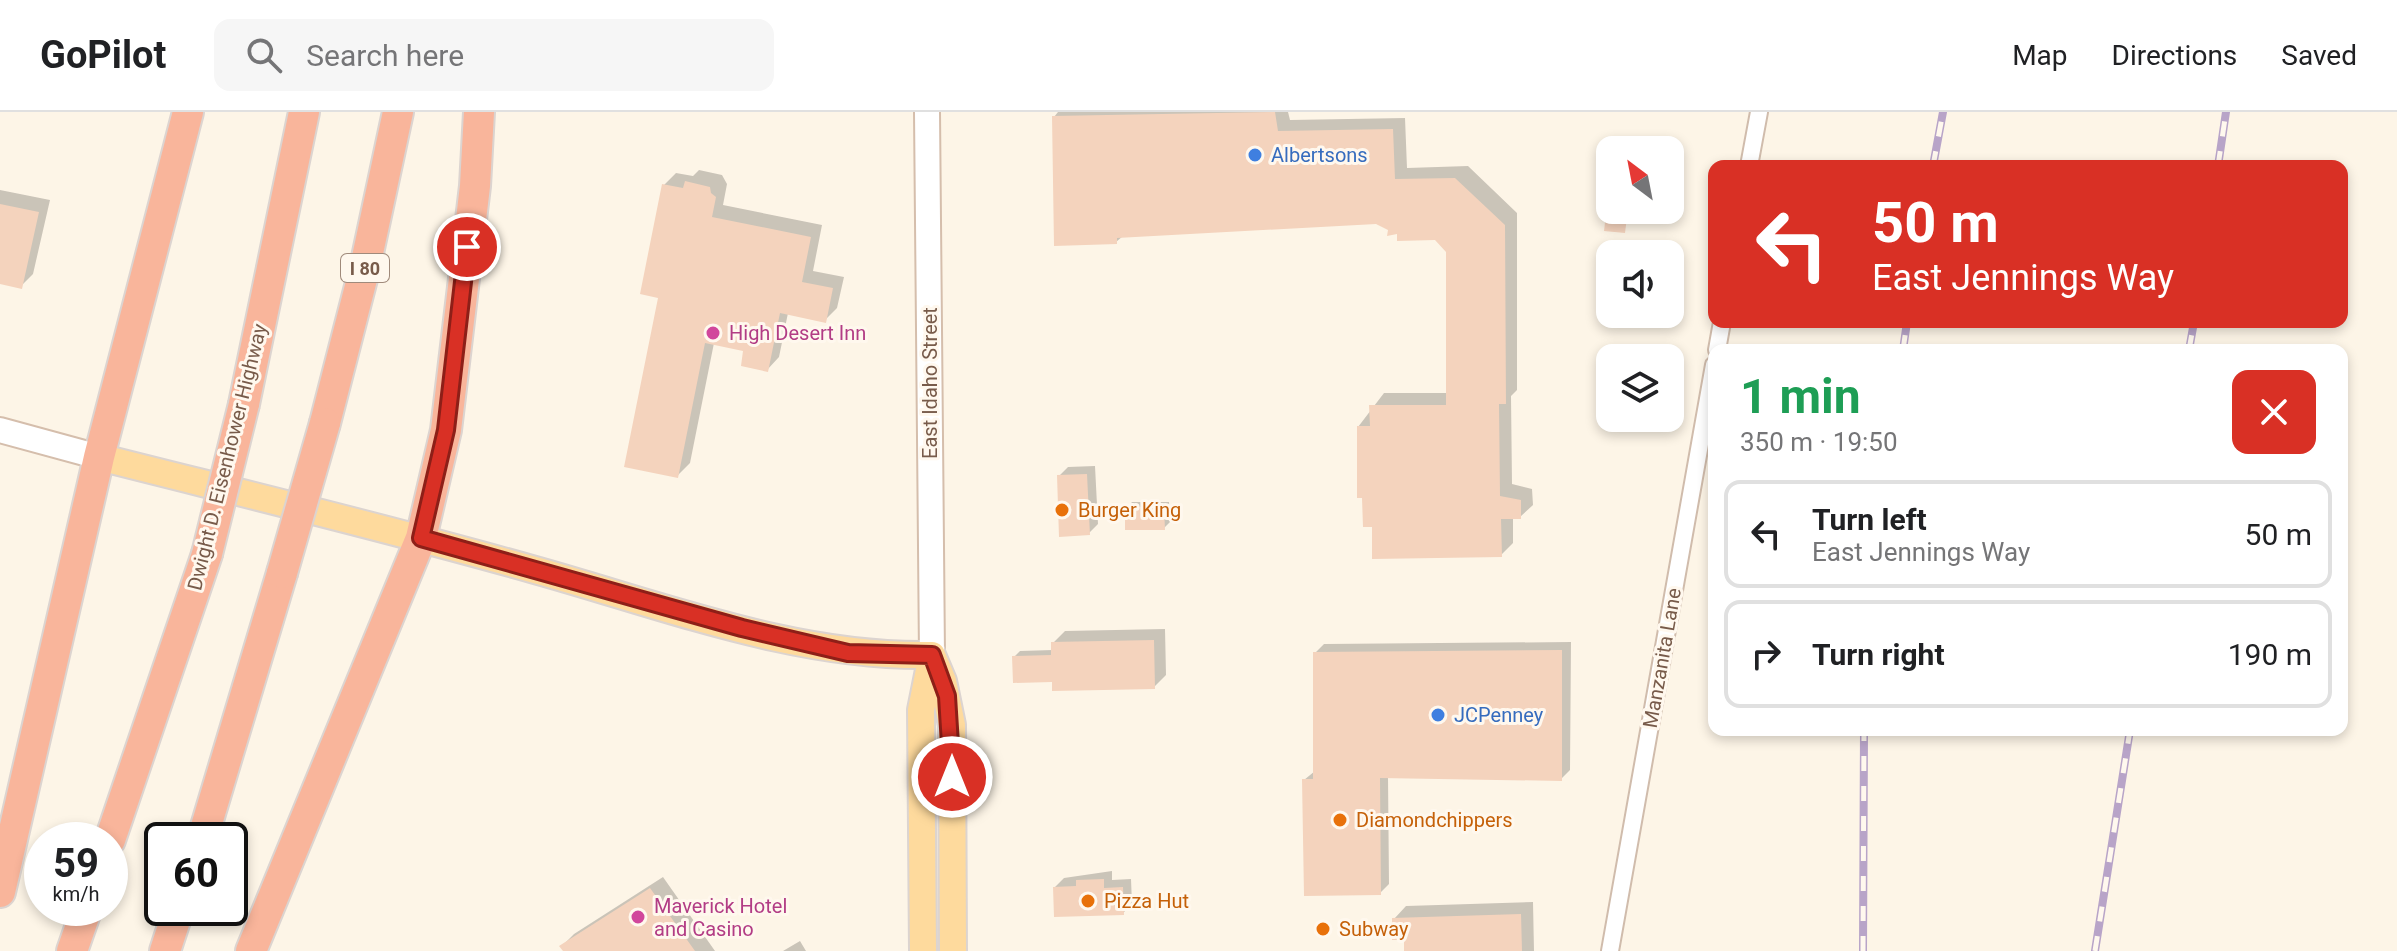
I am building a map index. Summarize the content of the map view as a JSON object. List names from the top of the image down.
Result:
{
  "streets": {
    "highway": ["I 80", "Dwight D. Eisenhower Highway"],
    "main road": ["East Idaho Street"],
    "street": ["Manzanita Lane"]
  },
  "places": [
    "Albertsons",
    "High Desert Inn",
    "Burger King",
    "JCPenney",
    "Diamondchippers",
    "Pizza Hut",
    "Maverick Hotel and Casino",
    "Subway"
  ],
  "north": "top left",
  "page": {
    "header": "GoPilot",
    "search": "Search here",
    "nav": ["Map", "Directions", "Saved"],
    "turn": ["50 m", "East Jennings Way"],
    "heading": ["1 min", "350 m · 19:50"],
    "list": [
      {
        "name": "Turn left",
        "note": "East Jennings Way",
        "value": "50 m"
      },
      {
        "name": "Turn right",
        "value": "190 m"
      }
    ],
    "speed": "59 km/h",
    "limit": "60"
  }
}
